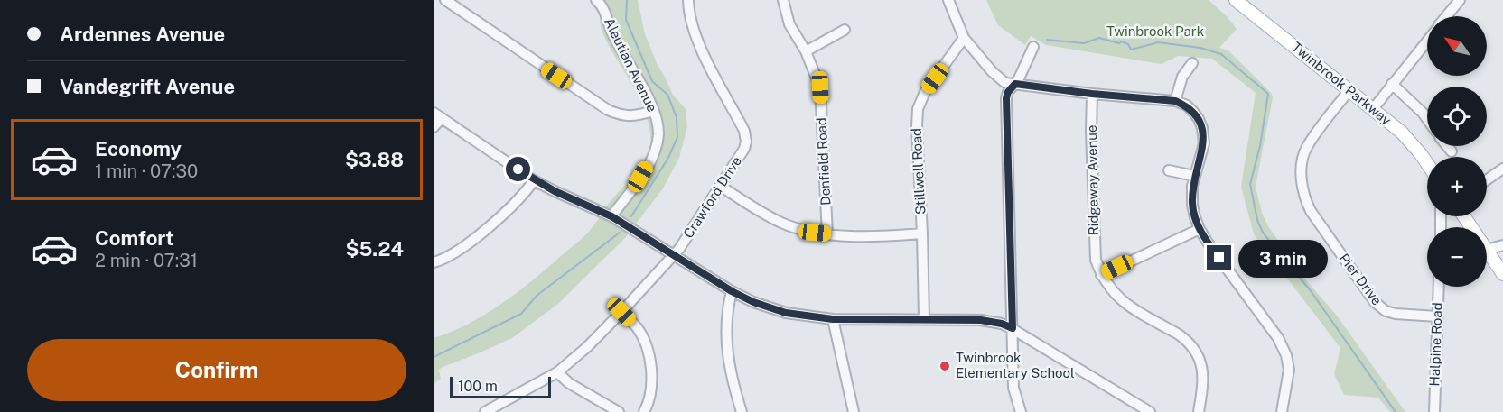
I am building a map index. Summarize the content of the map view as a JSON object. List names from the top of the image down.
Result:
{
  "streets": {
    "main road": ["Twinbrook Parkway"],
    "street": [
      "Aleutian Avenue",
      "Denfield Road",
      "Stillwell Road",
      "Ridgeway Avenue",
      "Crawford Drive",
      "Pier Drive",
      "Halpine Road"
    ]
  },
  "crossings": [
    ["Twinbrook Parkway", "Pier Drive"],
    ["Pier Drive", "Halpine Road"]
  ],
  "parks": ["Twinbrook Park"],
  "places": ["Twinbrook Elementary School"],
  "scale_bar": "100 m",
  "north": "top left",
  "page": {
    "banner": ["Ardennes Avenue", "Vandegrift Avenue"],
    "map_buttons": ["+", "−"],
    "list": [
      {
        "name": "Economy",
        "note": "1 min · 07:30",
        "value": "$3.88"
      },
      {
        "name": "Comfort",
        "note": "2 min · 07:31",
        "value": "$5.24"
      }
    ],
    "bubble": "3 min",
    "buttons": "Confirm",
    "scale": "100 m"
  }
}
